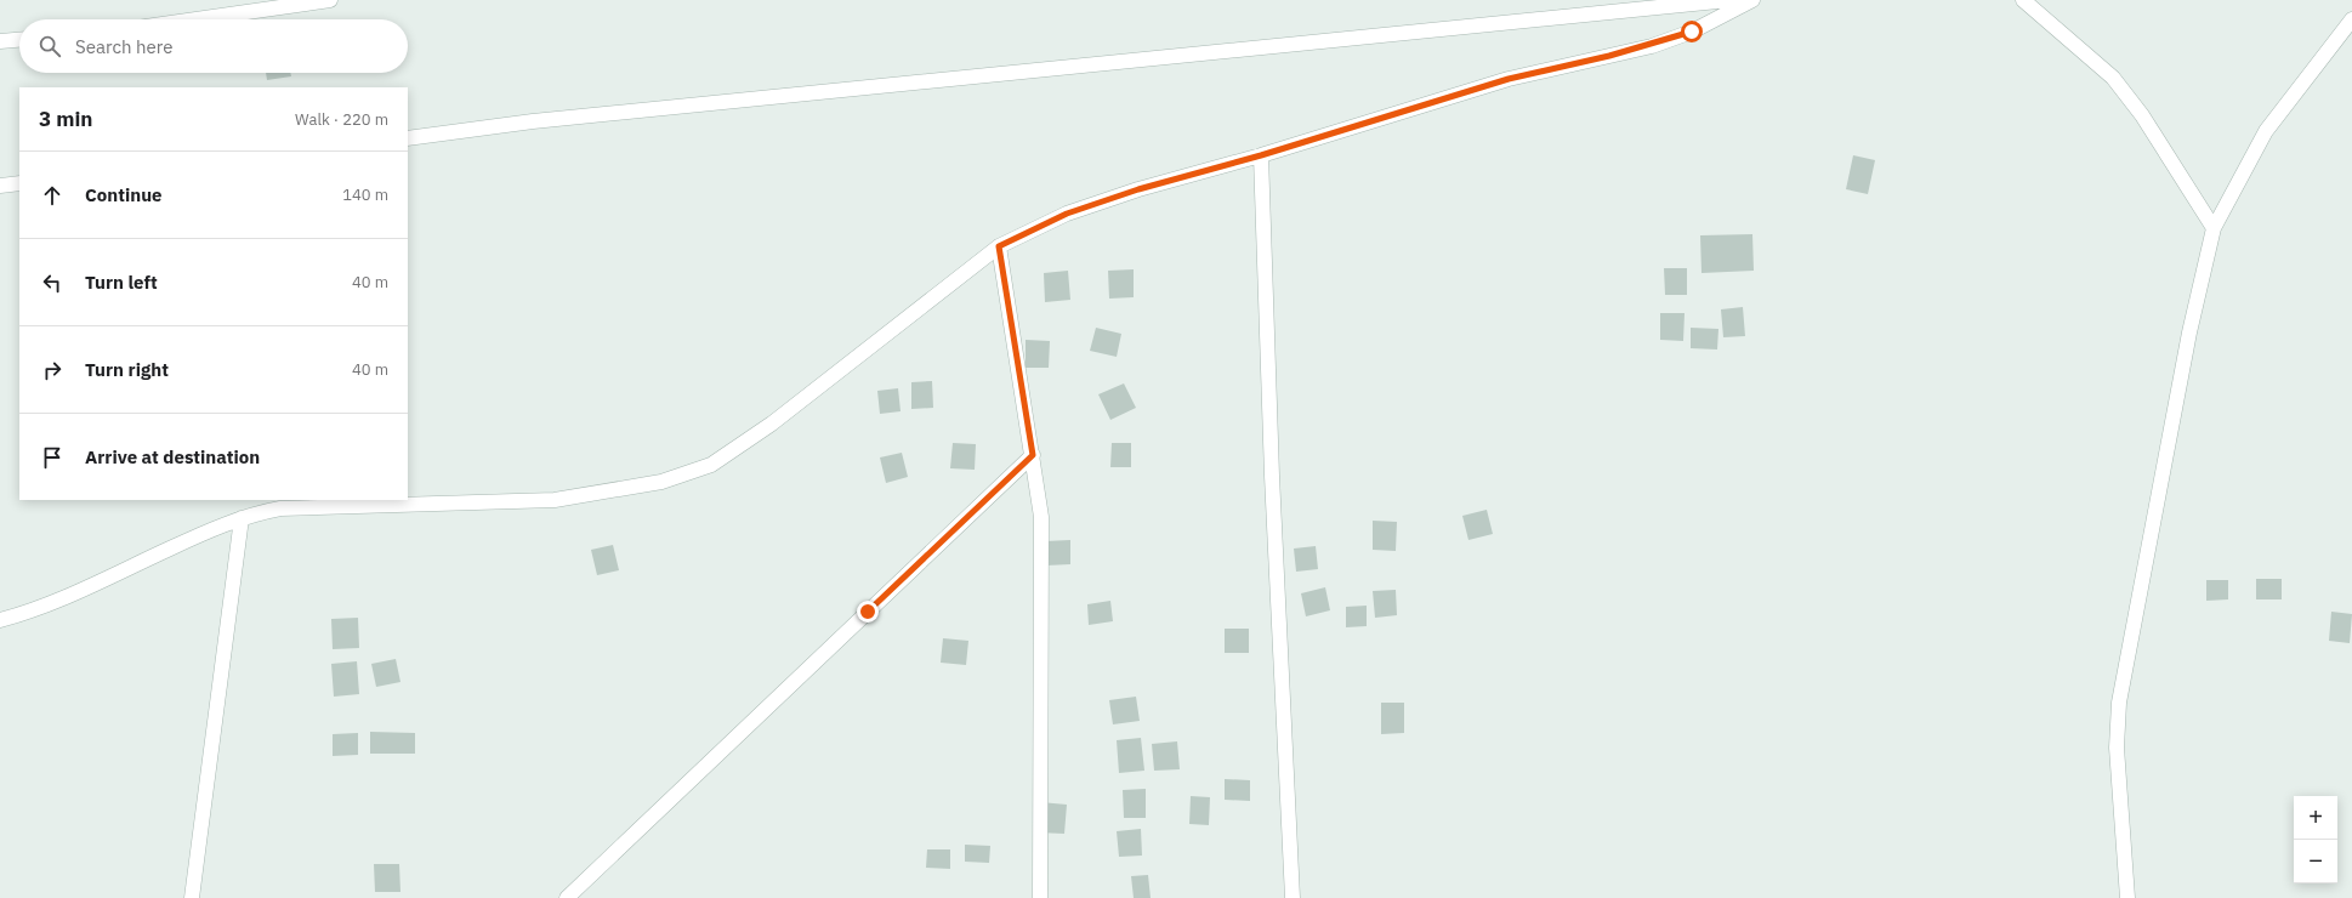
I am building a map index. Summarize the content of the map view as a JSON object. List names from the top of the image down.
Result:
{
  "page": {
    "search": "Search here",
    "heading": ["3 min", "Walk · 220 m"],
    "list": [
      ["Continue", "140 m"],
      ["Turn left", "40 m"],
      ["Turn right", "40 m"],
      "Arrive at destination"
    ],
    "map_buttons": ["+", "−"]
  }
}
